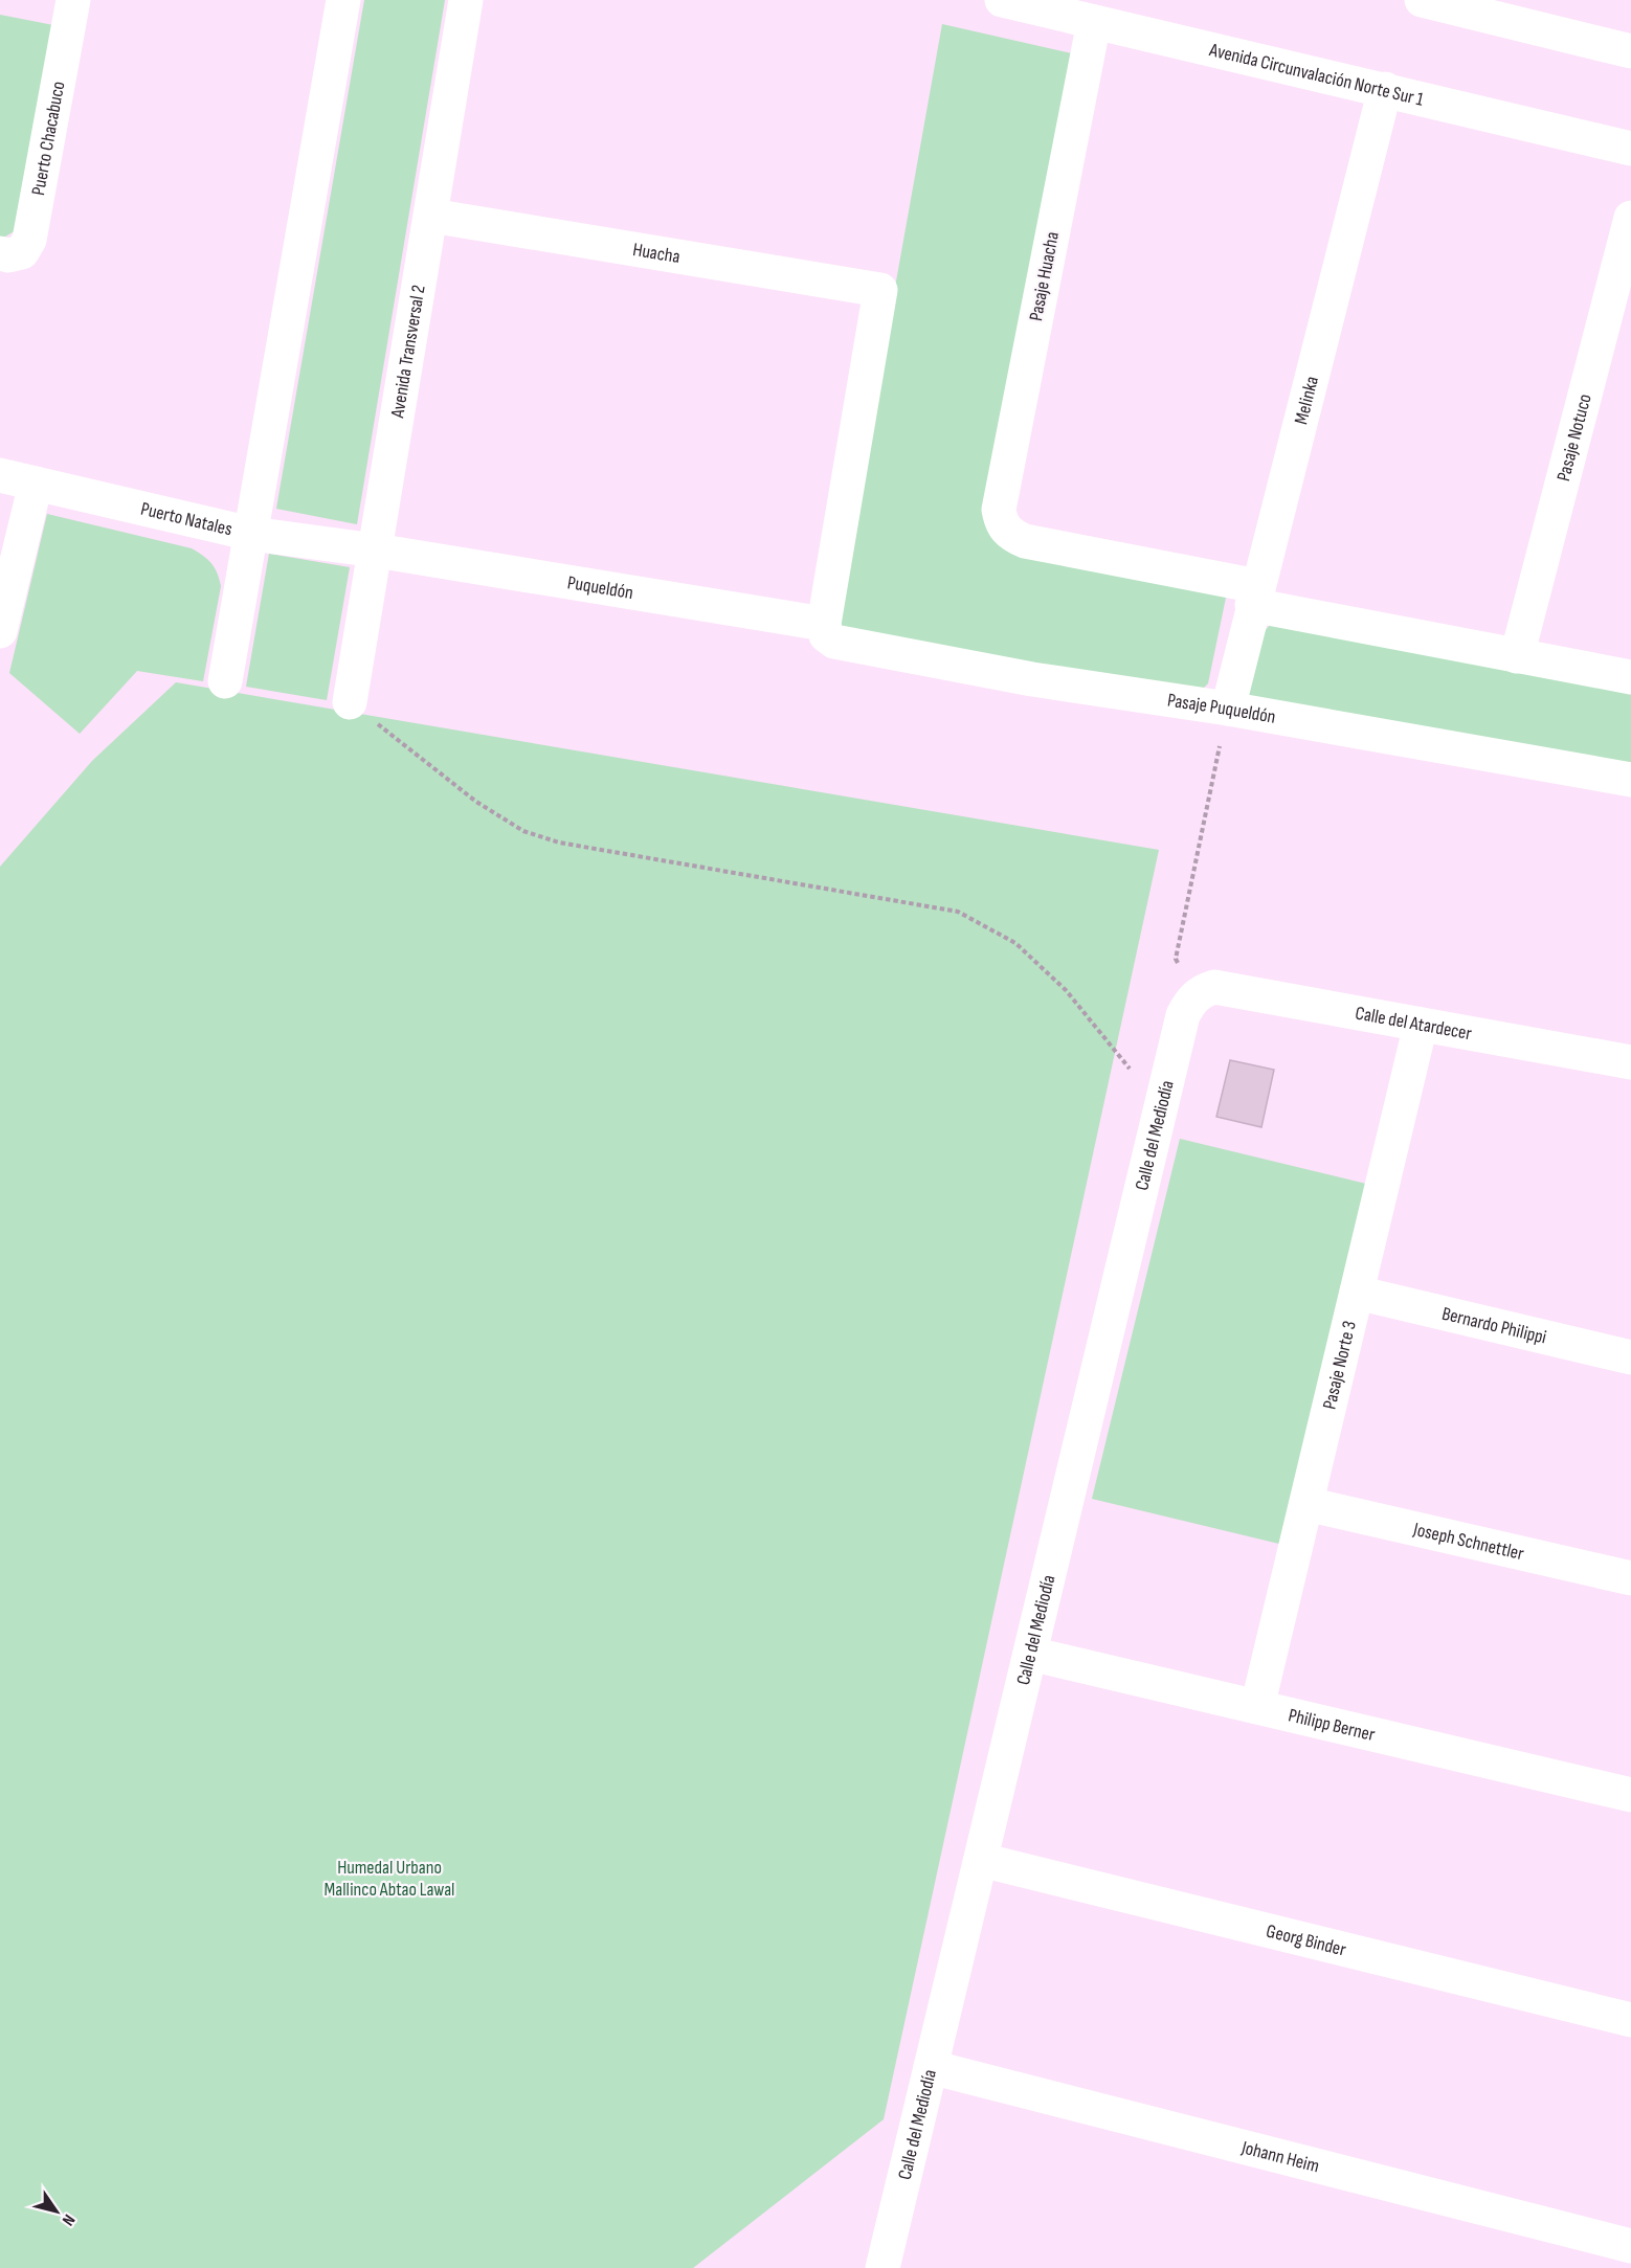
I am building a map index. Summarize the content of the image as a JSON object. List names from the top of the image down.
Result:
{
  "streets": {
    "street": [
      "Avenida Circunvalación Norte Sur 1",
      "Puerto Chacabuco",
      "Huacha",
      "Pasaje Huacha",
      "Avenida Transversal 2",
      "Melinka",
      "Pasaje Notuco",
      "Puerto Natales",
      "Puqueldón",
      "Pasaje Puqueldón",
      "Calle del Atardecer",
      "Calle del Mediodía",
      "Bernardo Philippi",
      "Pasaje Norte 3",
      "Joseph Schnettler",
      "Philipp Berner",
      "Georg Binder",
      "Johann Heim"
    ]
  },
  "crossings": [
    ["Avenida Circunvalación Norte Sur 1", "Pasaje Huacha"],
    ["Avenida Circunvalación Norte Sur 1", "Melinka"],
    ["Huacha", "Avenida Transversal 2"],
    ["Huacha", "Puqueldón"],
    ["Huacha", "Pasaje Puqueldón"],
    ["Pasaje Huacha", "Melinka"],
    ["Avenida Transversal 2", "Puerto Natales"],
    ["Avenida Transversal 2", "Puqueldón"],
    ["Melinka", "Pasaje Puqueldón"],
    ["Puerto Natales", "Puqueldón"],
    ["Puqueldón", "Pasaje Puqueldón"],
    ["Calle del Atardecer", "Calle del Mediodía"],
    ["Calle del Atardecer", "Pasaje Norte 3"],
    ["Calle del Mediodía", "Philipp Berner"],
    ["Calle del Mediodía", "Georg Binder"],
    ["Calle del Mediodía", "Johann Heim"],
    ["Bernardo Philippi", "Pasaje Norte 3"],
    ["Pasaje Norte 3", "Joseph Schnettler"],
    ["Pasaje Norte 3", "Philipp Berner"]
  ],
  "parks": ["Humedal Urbano Mallinco Abtao Lawal"],
  "north": "bottom right"
}
